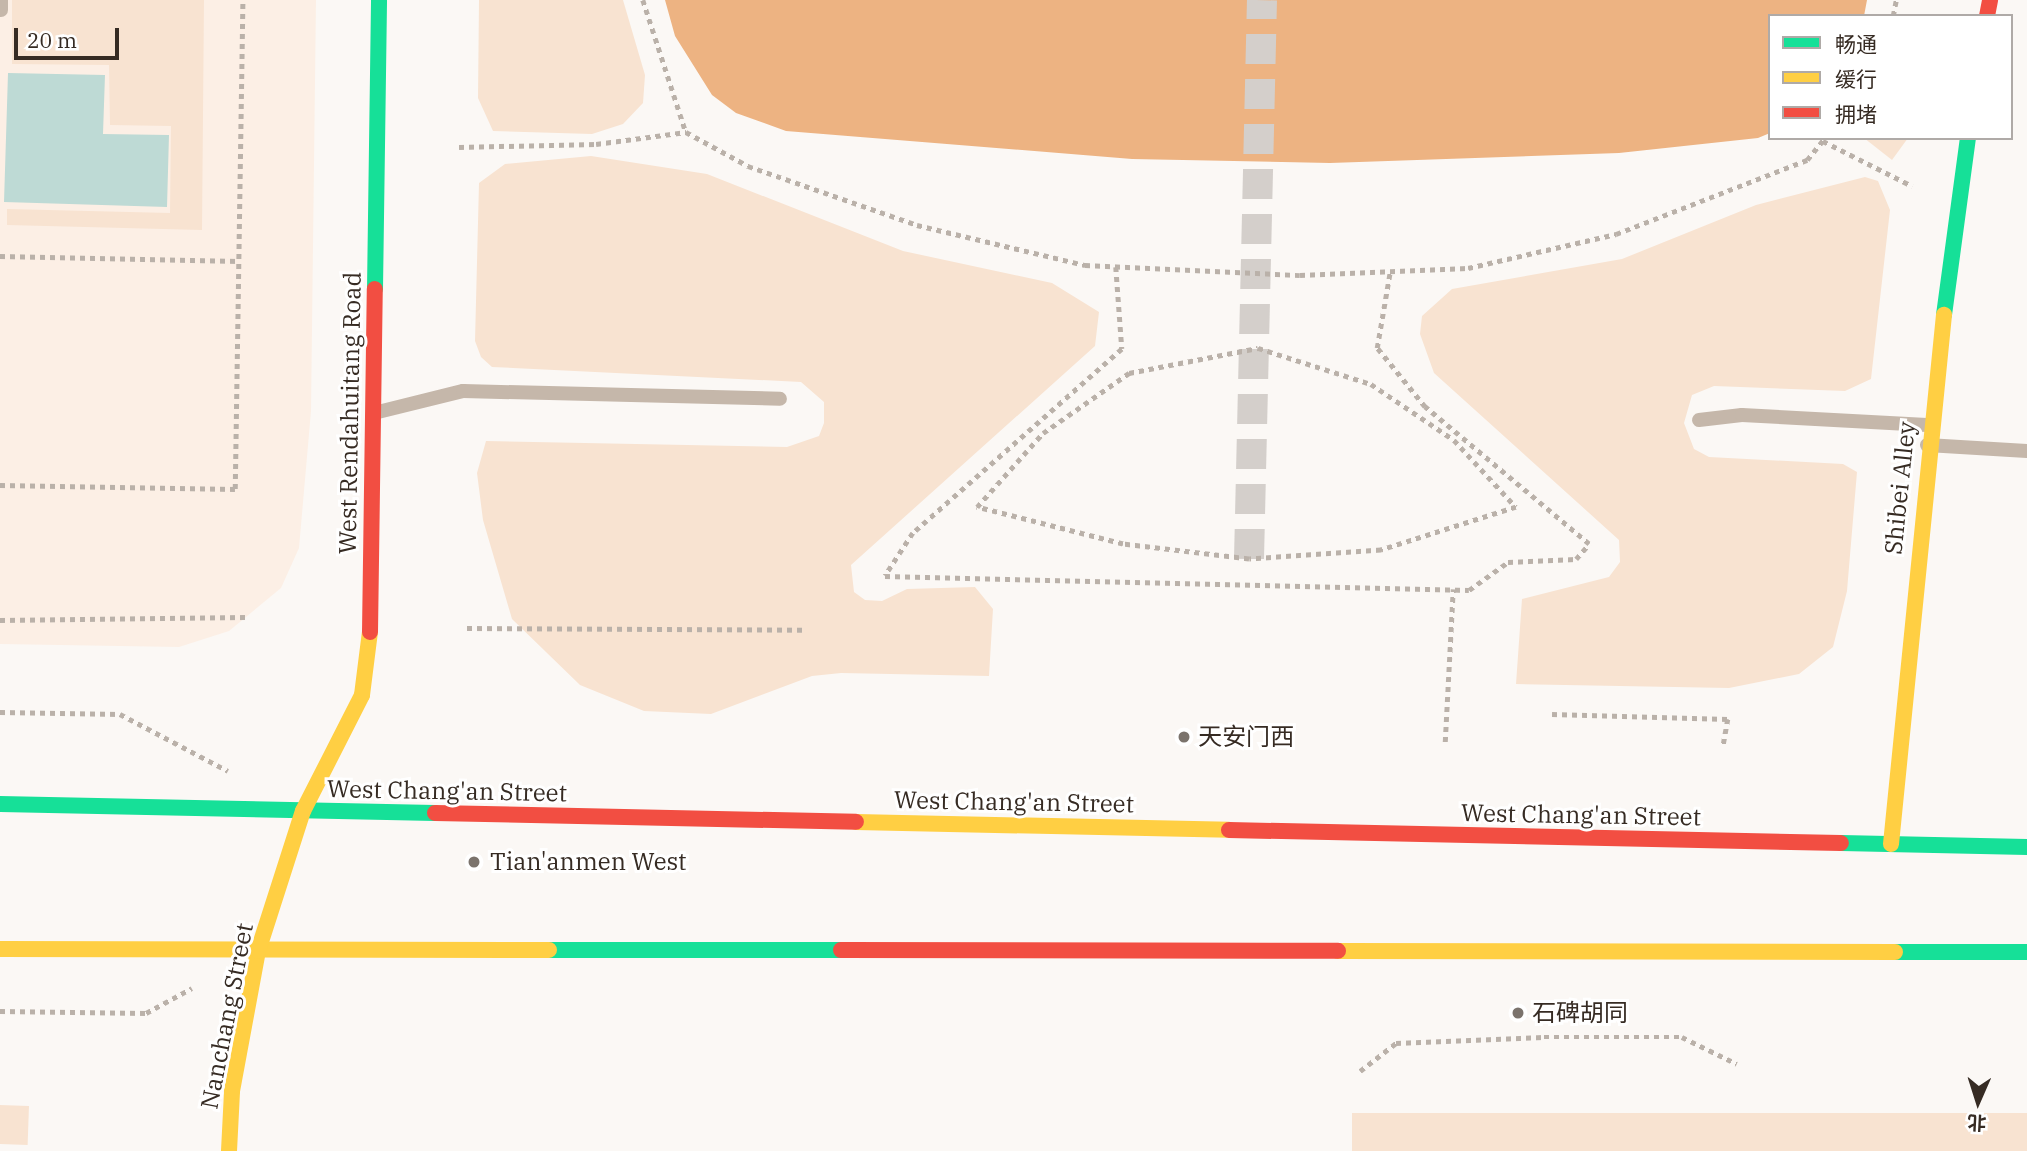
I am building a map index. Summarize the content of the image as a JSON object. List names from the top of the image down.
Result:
{
  "streets": {
    "main road": [
      "West Rendahuitang Road",
      "Shibei Alley",
      "West Chang'an Street",
      "Nanchang Street"
    ]
  },
  "crossings": [
    ["West Rendahuitang Road", "West Chang'an Street"],
    ["West Rendahuitang Road", "Nanchang Street"],
    ["Shibei Alley", "West Chang'an Street"],
    ["West Chang'an Street", "Nanchang Street"]
  ],
  "places": ["天安门西", "Tian'anmen West", "石碑胡同"],
  "legend": ["畅通", "缓行", "拥堵"],
  "scale_bar": "20 m",
  "north": "bottom"
}
